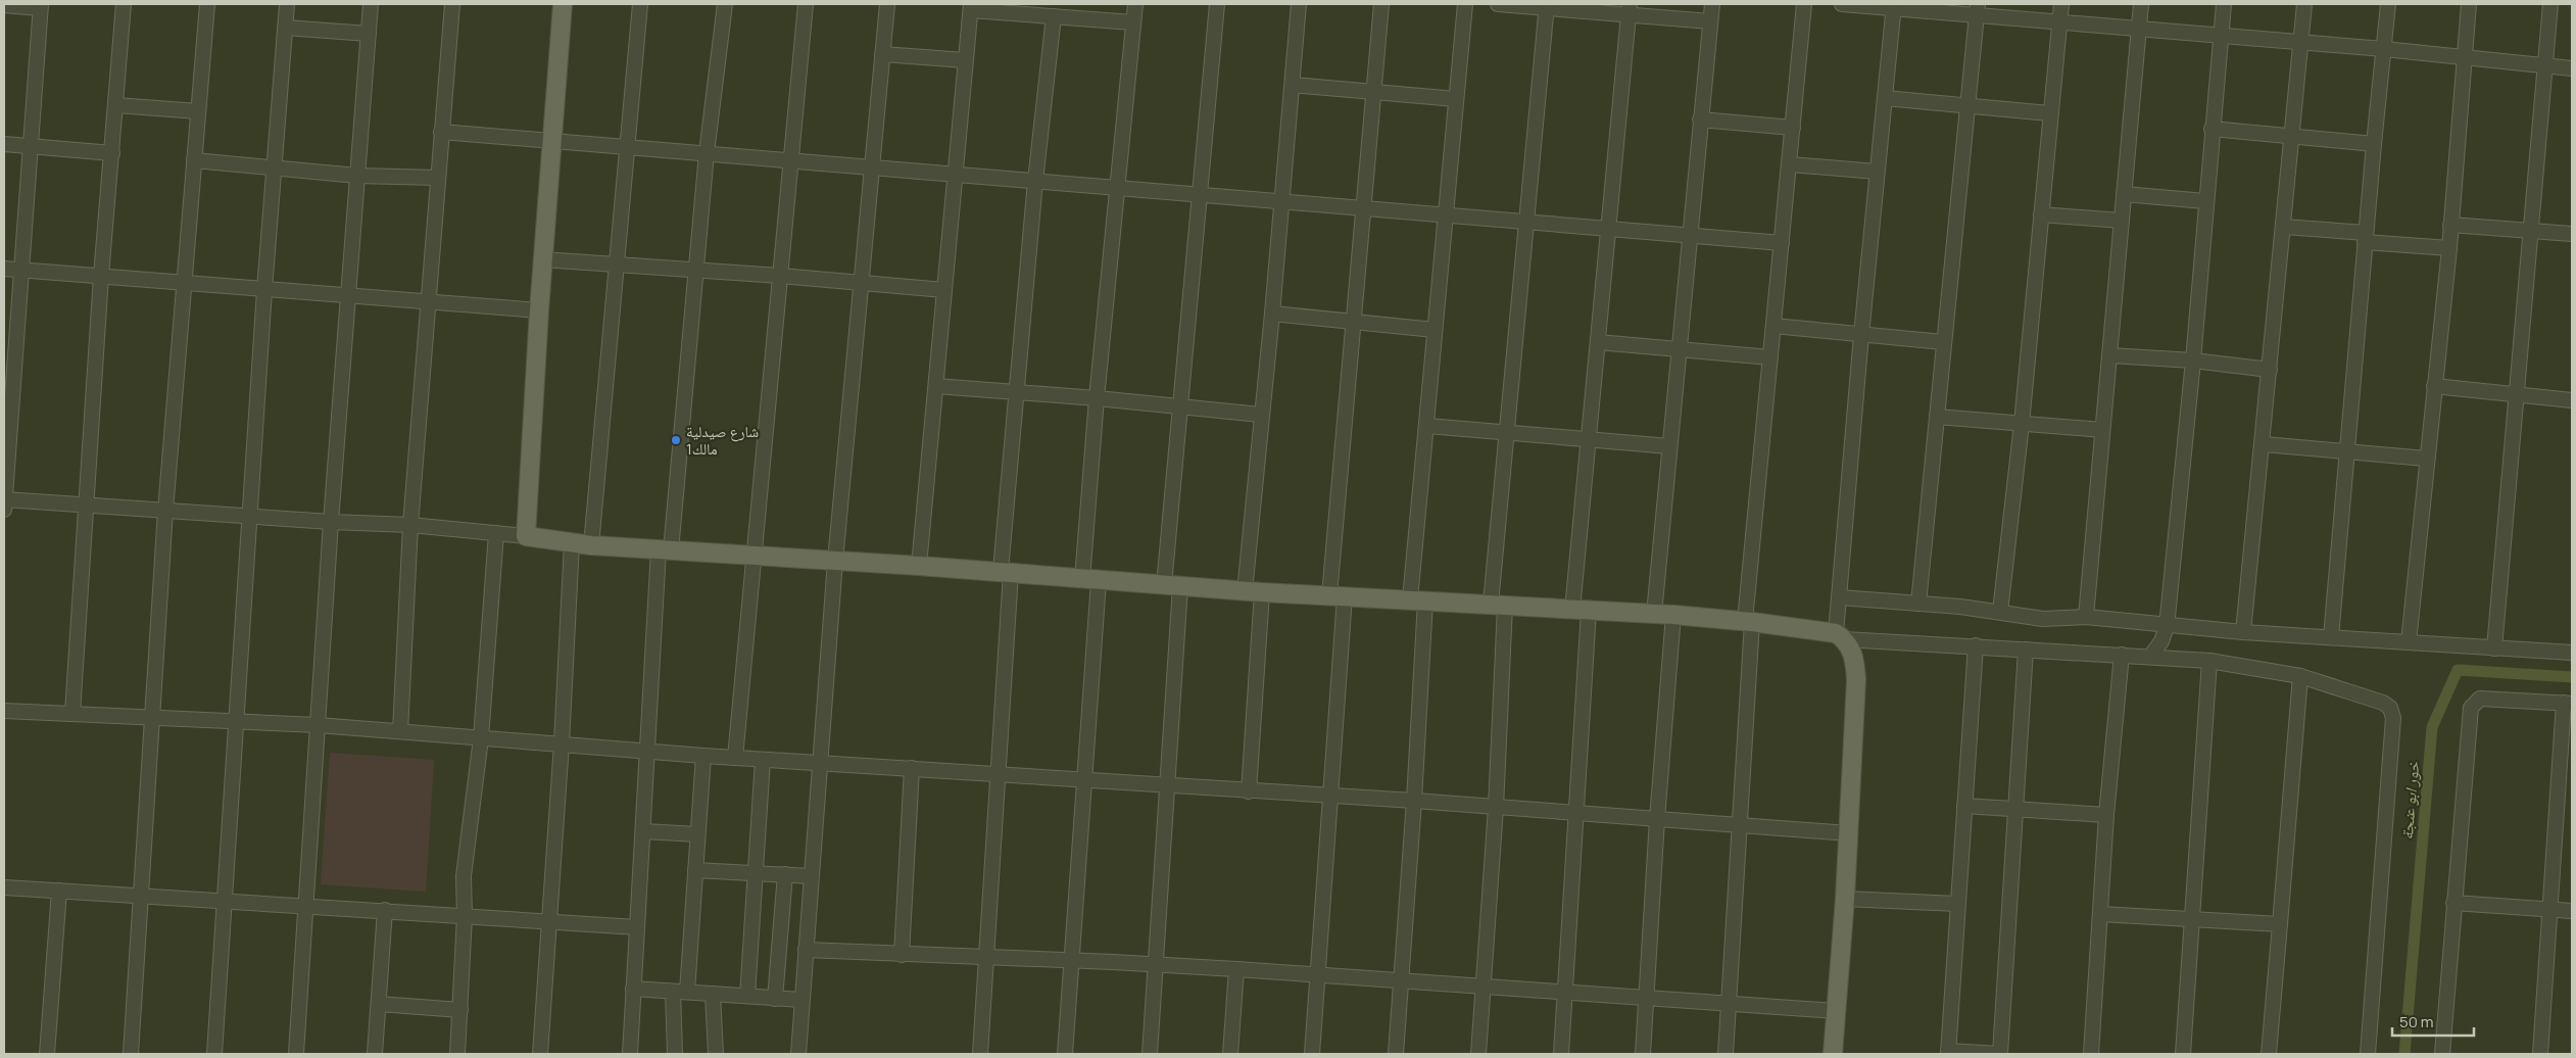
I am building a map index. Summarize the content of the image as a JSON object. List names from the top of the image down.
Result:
{
  "water": ["خور ابو عنجة"],
  "places": ["شارع صيدلية مالك1"],
  "scale_bar": "50 m"
}
